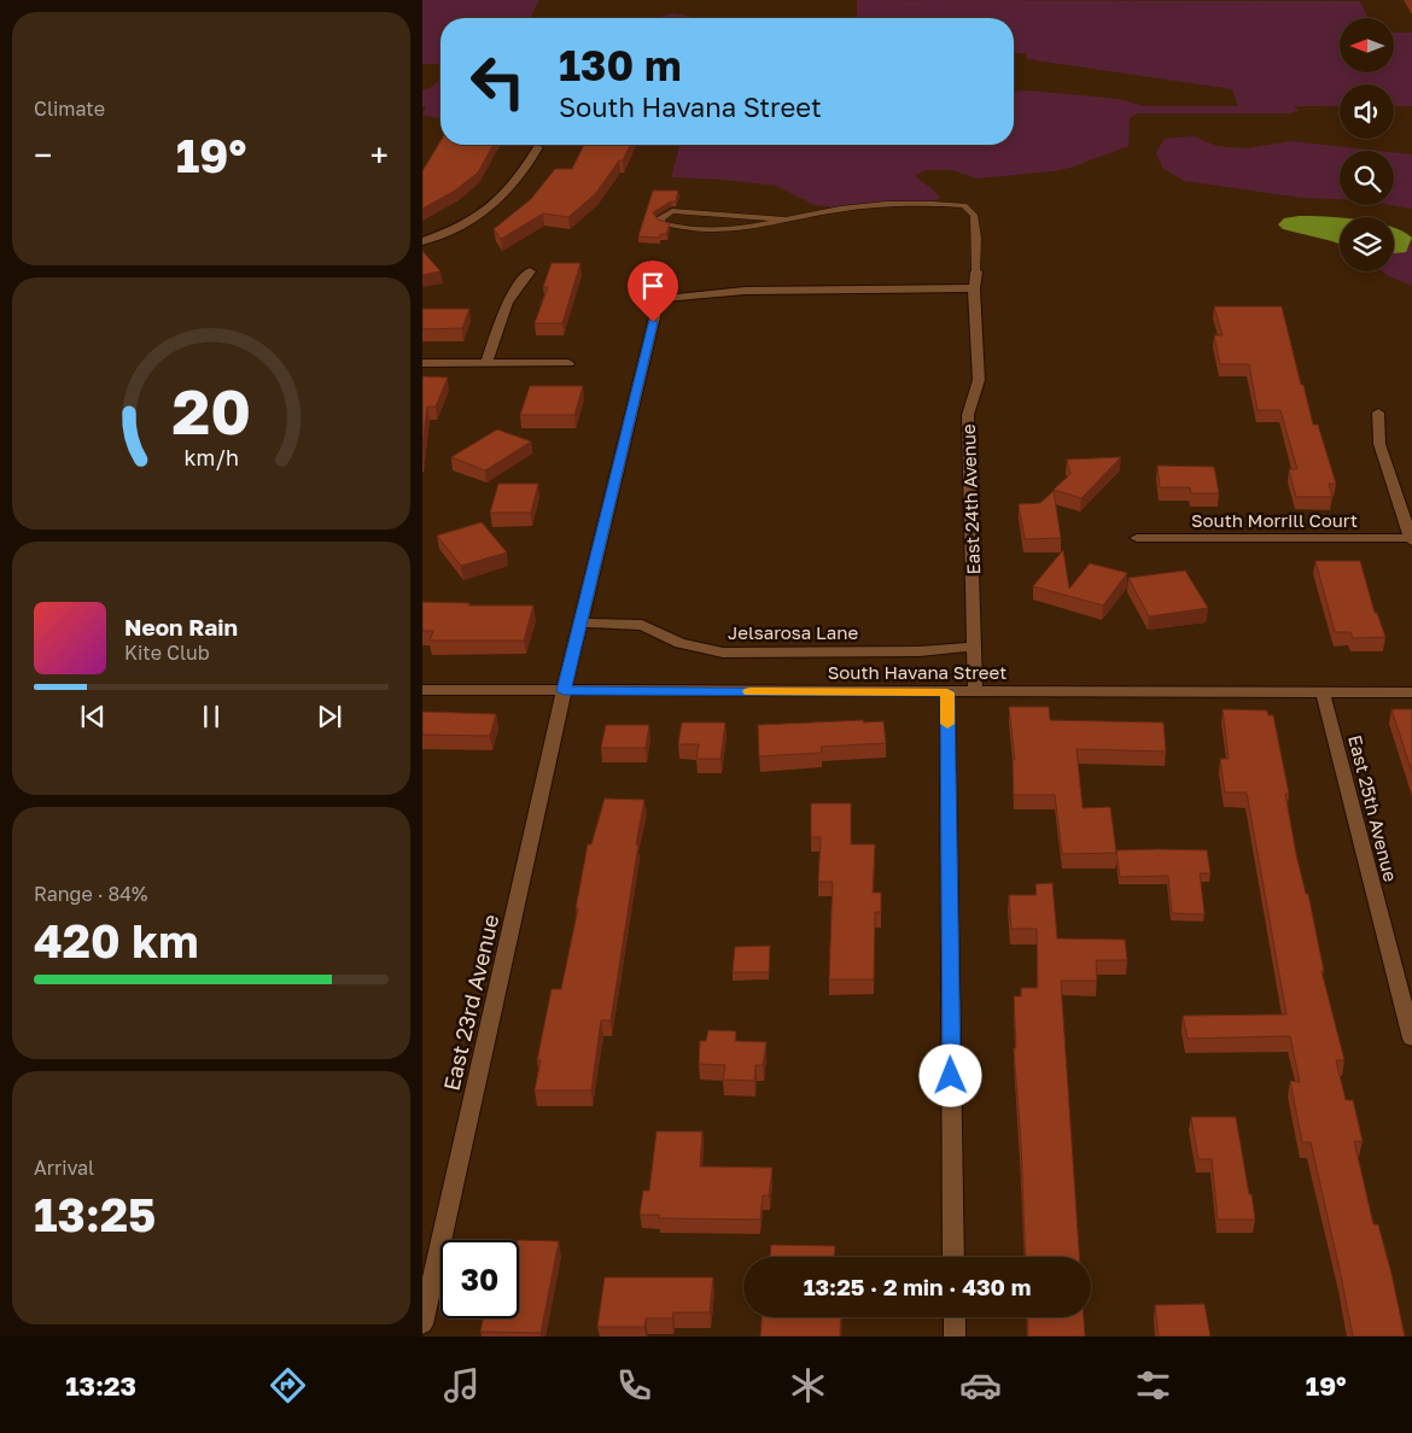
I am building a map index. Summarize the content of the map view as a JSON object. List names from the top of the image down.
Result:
{
  "streets": {
    "street": [
      "East 24th Avenue",
      "South Morrill Court",
      "Jelsarosa Lane",
      "South Havana Street",
      "East 25th Avenue",
      "East 23rd Avenue"
    ]
  },
  "crossings": [
    ["East 24th Avenue", "Jelsarosa Lane"],
    ["East 24th Avenue", "South Havana Street"],
    ["Jelsarosa Lane", "East 23rd Avenue"],
    ["South Havana Street", "East 25th Avenue"],
    ["South Havana Street", "East 23rd Avenue"]
  ],
  "north": "left",
  "page": {
    "tile": [
      "Climate",
      ["Range · 84%", "420 km"],
      ["Arrival", "13:25"]
    ],
    "turn": ["130 m", "South Havana Street"],
    "heat": ["−", "19°", "+"],
    "song": ["Neon Rain", "Kite Club"],
    "limit": "30",
    "trip": "13:25 · 2 min · 430 m",
    "tabs": ["13:23", "19°"],
    "gauge": ["20", "km/h"]
  }
}
